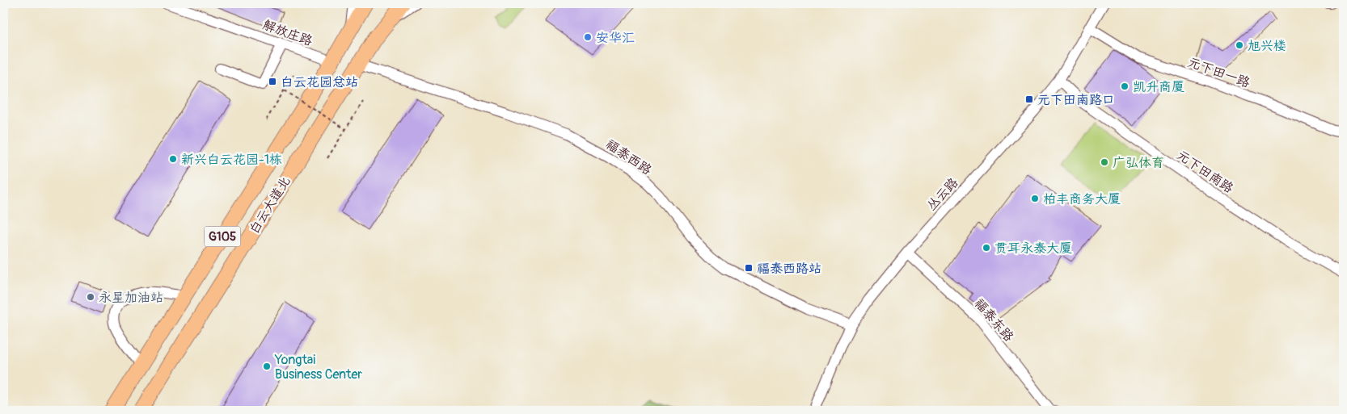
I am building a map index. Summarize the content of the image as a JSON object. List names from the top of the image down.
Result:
{
  "streets": {
    "highway": ["白云大道北", "G105"],
    "street": [
      "解放庄路",
      "元下田一路",
      "福泰西路",
      "元下田南路",
      "丛云路",
      "福泰东路"
    ]
  },
  "crossings": [
    ["解放庄路", "白云大道北"],
    ["元下田一路", "丛云路"],
    ["福泰西路", "丛云路"],
    ["福泰西路", "白云大道北"],
    ["元下田南路", "丛云路"],
    ["丛云路", "福泰东路"]
  ],
  "places": {
    "other": [
      "安华汇",
      "旭兴楼",
      "凯升商厦",
      "新兴白云花园-1栋",
      "广弘体育",
      "柏丰商务大厦",
      "贯耳永泰大厦",
      "永星加油站",
      "Yongtai Business Center"
    ],
    "transit": ["白云花园总站", "元下田南路口", "福泰西路站"]
  }
}
